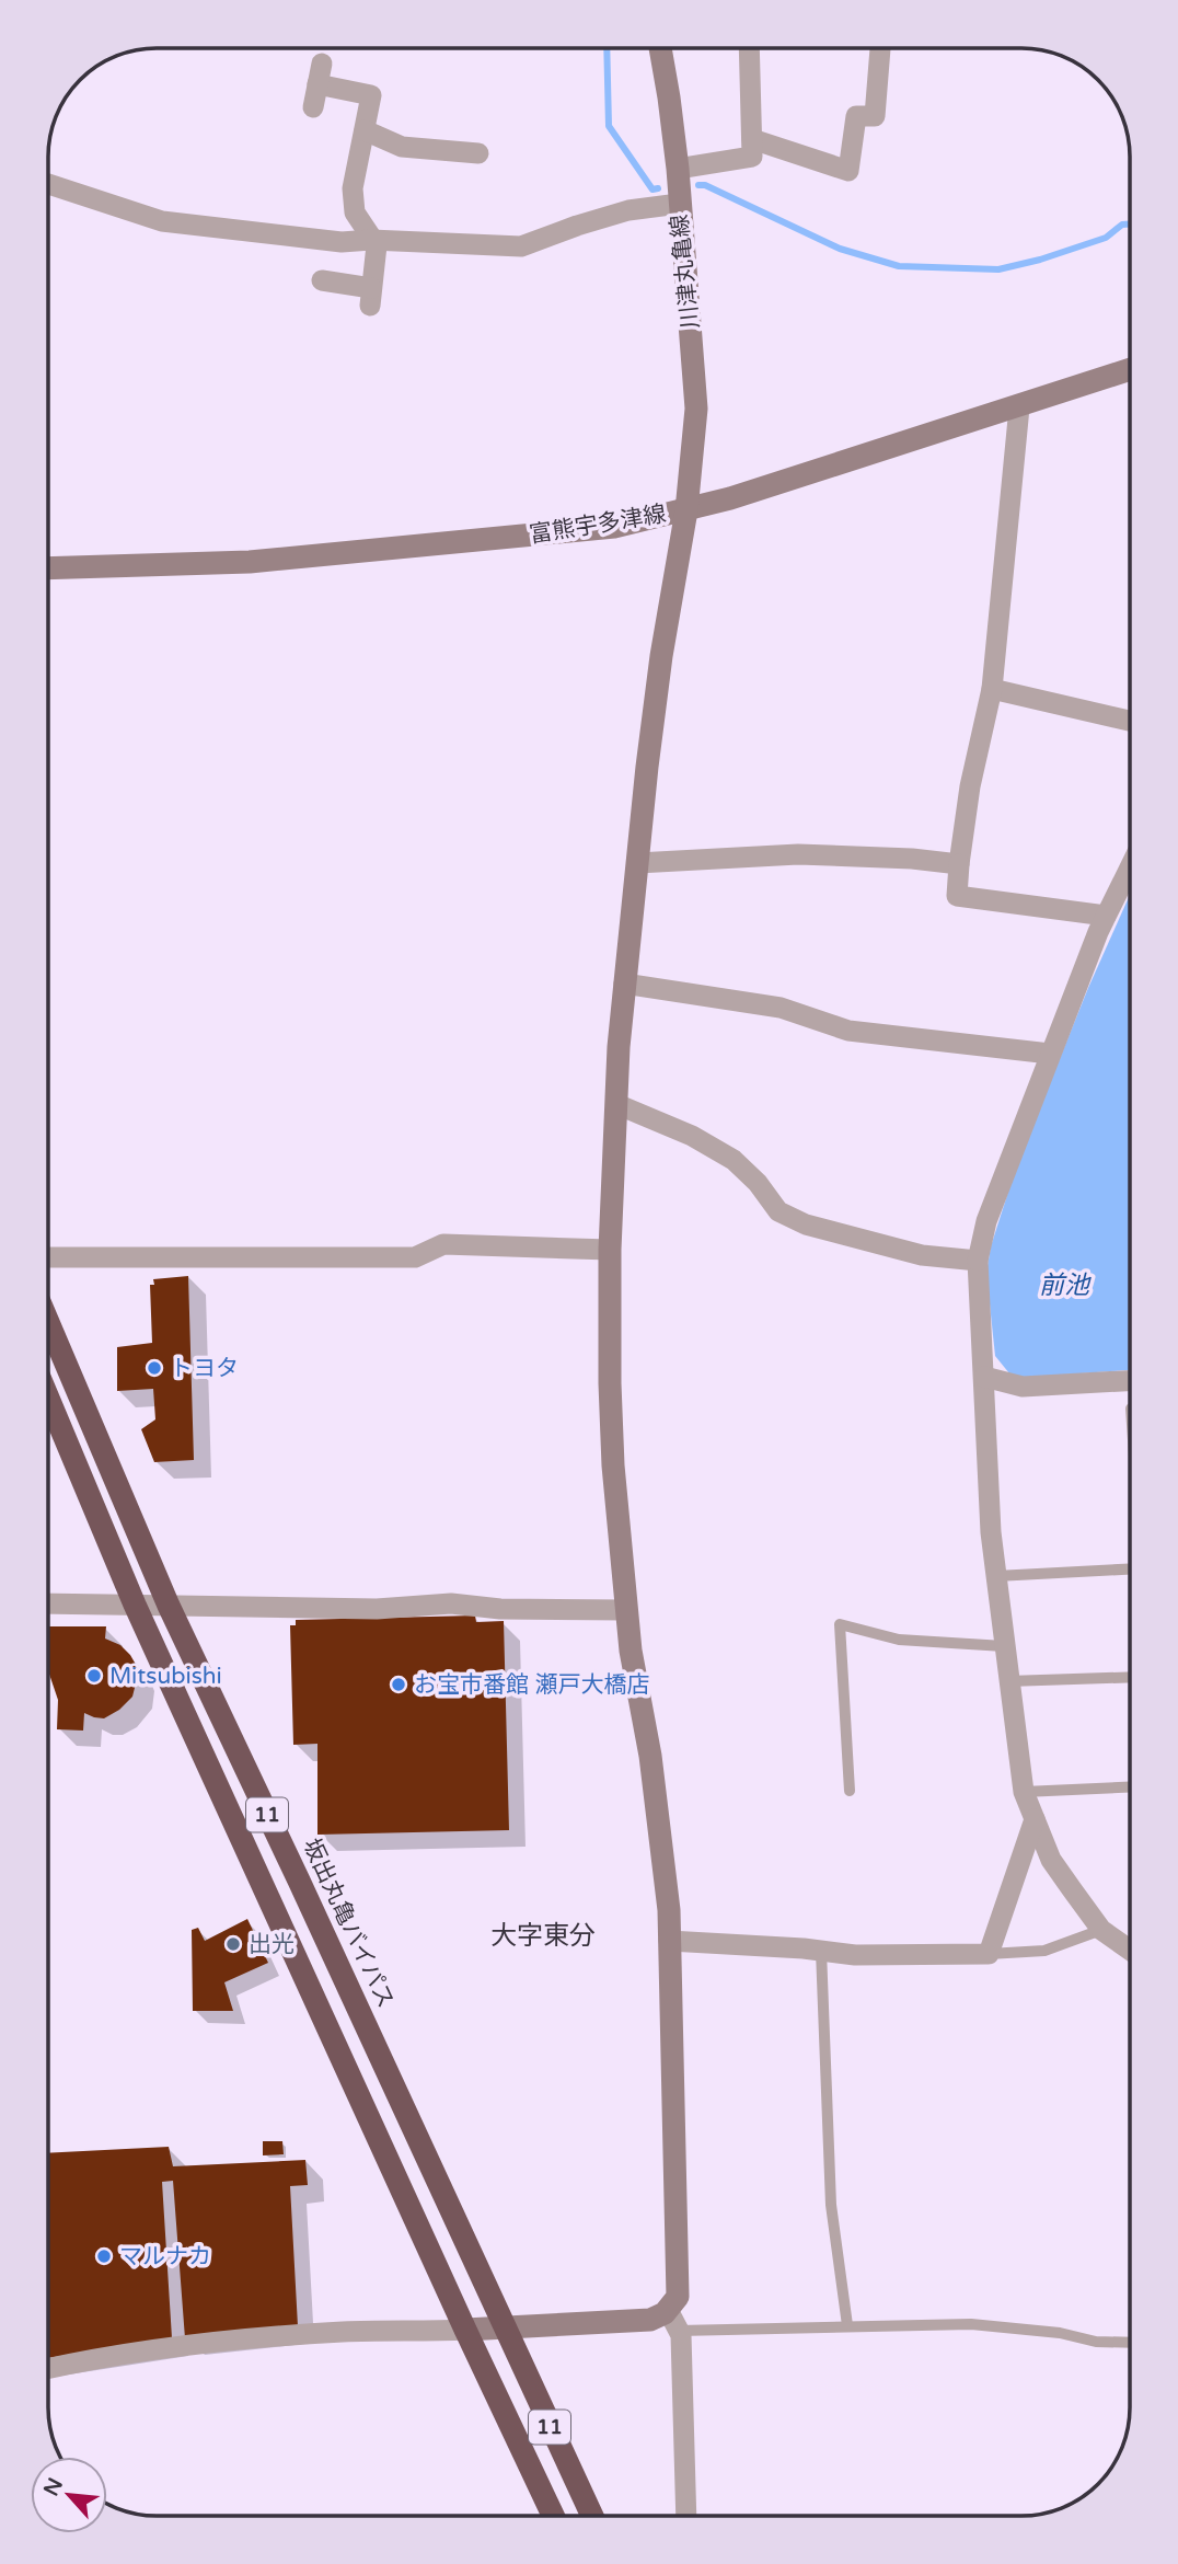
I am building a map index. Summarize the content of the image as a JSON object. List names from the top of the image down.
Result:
{
  "streets": {
    "highway": ["11", "坂出丸亀バイパス"],
    "street": ["川津丸亀線", "富熊宇多津線"]
  },
  "crossings": [
    ["川津丸亀線", "富熊宇多津線"]
  ],
  "districts": ["大字東分"],
  "water": ["前池"],
  "places": [
    "トヨタ",
    "Mitsubishi",
    "お宝市番館 瀬戸大橋店",
    "出光",
    "マルナカ"
  ],
  "north": "top left"
}
